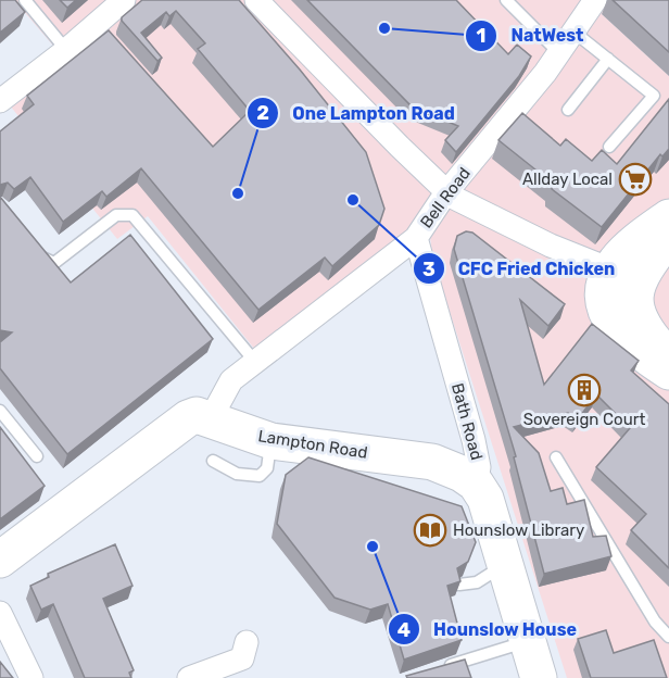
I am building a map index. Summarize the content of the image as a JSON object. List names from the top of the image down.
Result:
{
  "streets": {
    "main road": ["Bath Road", "Lampton Road"],
    "street": ["Bell Road"]
  },
  "crossings": [
    ["Bell Road", "Bath Road"],
    ["Bell Road", "Lampton Road"],
    ["Bath Road", "Lampton Road"]
  ],
  "places": {
    "other": [
      "NatWest",
      "One Lampton Road",
      "CFC Fried Chicken",
      "Hounslow House"
    ],
    "supermarket": ["Allday Local"],
    "building": ["Sovereign Court"],
    "library": ["Hounslow Library"]
  }
}
